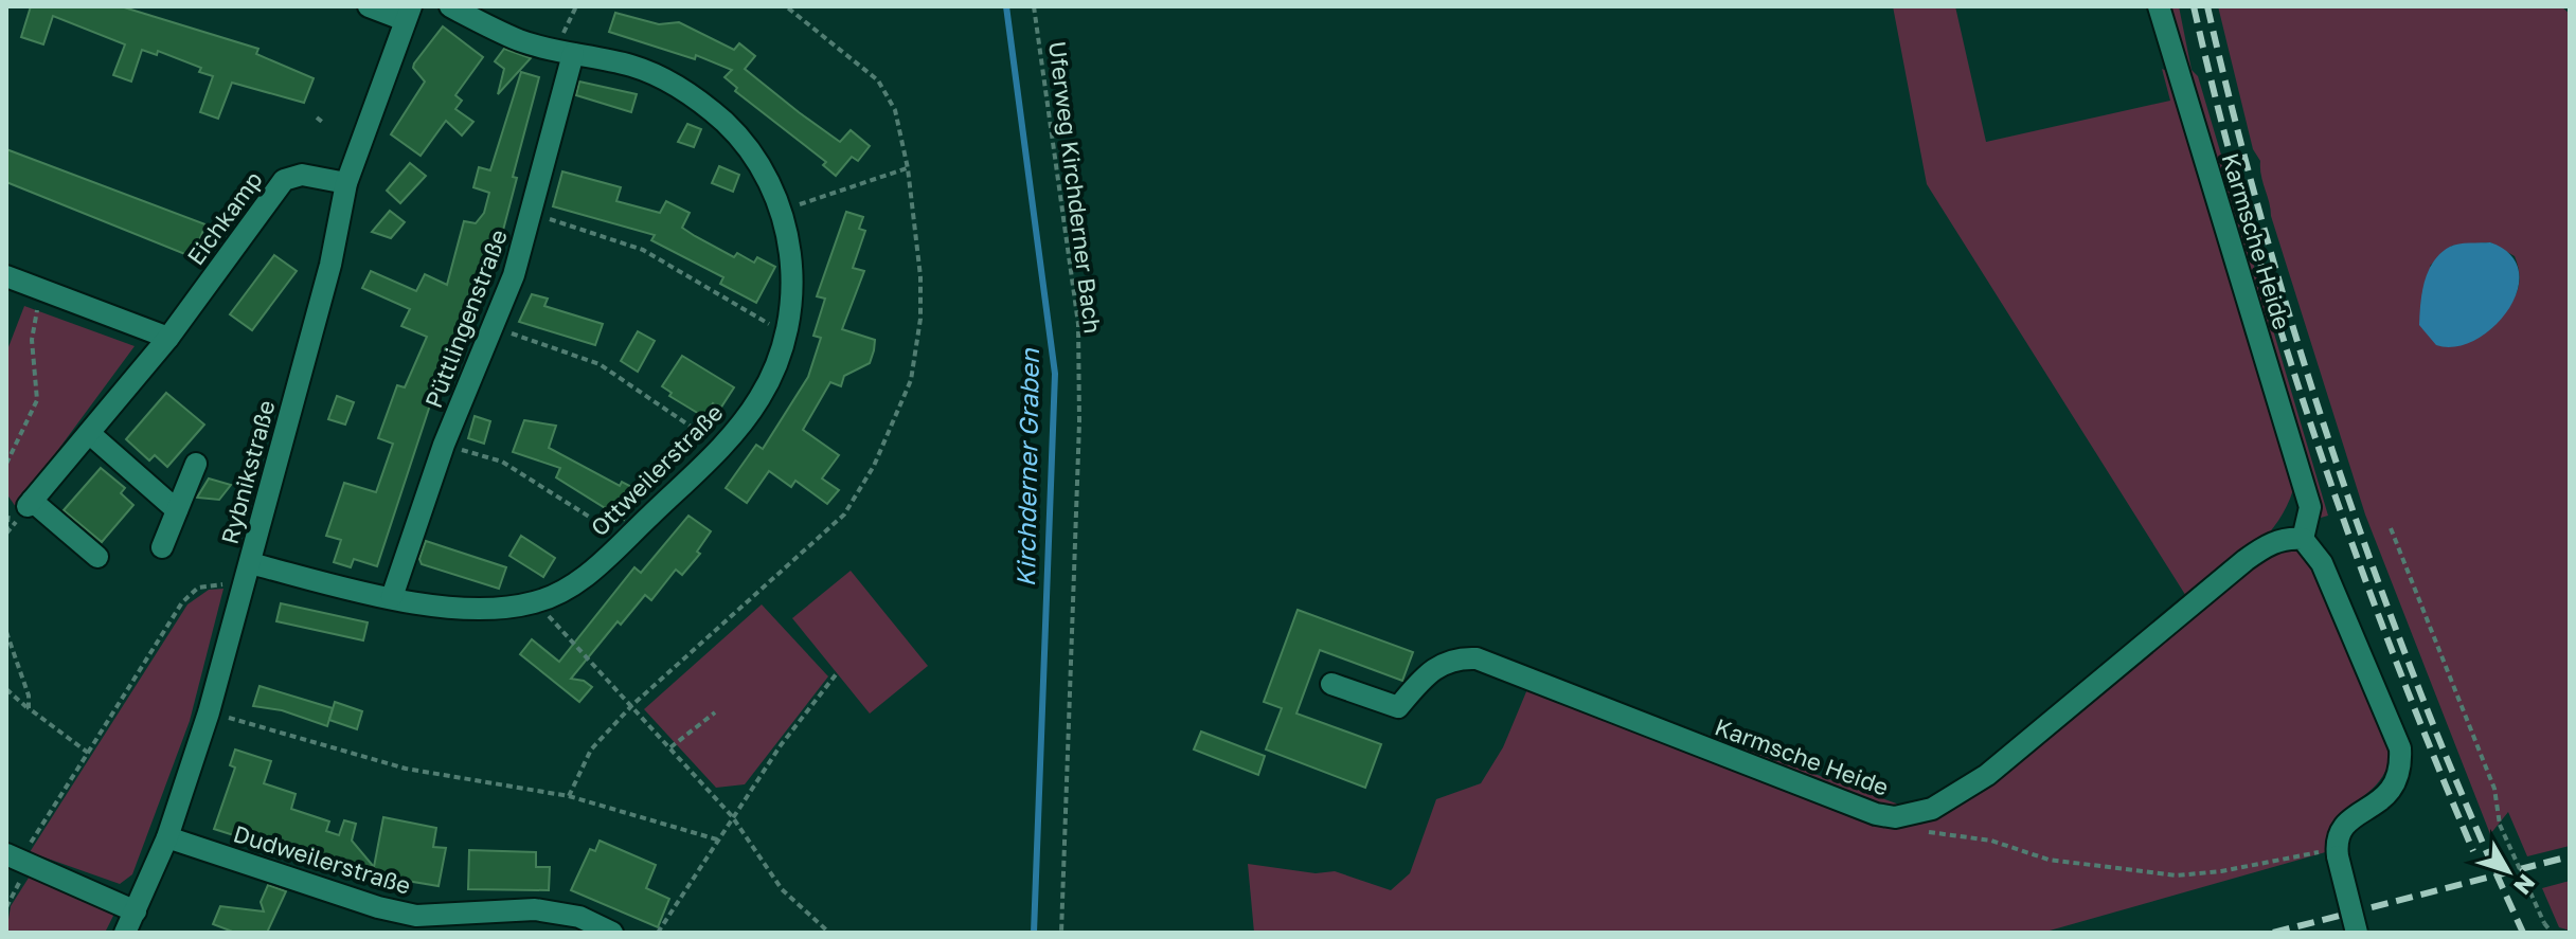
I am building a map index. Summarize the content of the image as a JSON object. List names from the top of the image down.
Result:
{
  "streets": {
    "street": [
      "Eichkamp",
      "Karmsche Heide",
      "Püttlingenstraße",
      "Ottweilerstraße",
      "Rybnikstraße",
      "Dudweilerstraße"
    ],
    "path": ["Uferweg Kirchderner Bach"]
  },
  "crossings": [
    ["Eichkamp", "Rybnikstraße"],
    ["Püttlingenstraße", "Ottweilerstraße"],
    ["Ottweilerstraße", "Rybnikstraße"],
    ["Rybnikstraße", "Dudweilerstraße"]
  ],
  "water": ["Kirchderner Graben"],
  "north": "bottom right"
}
